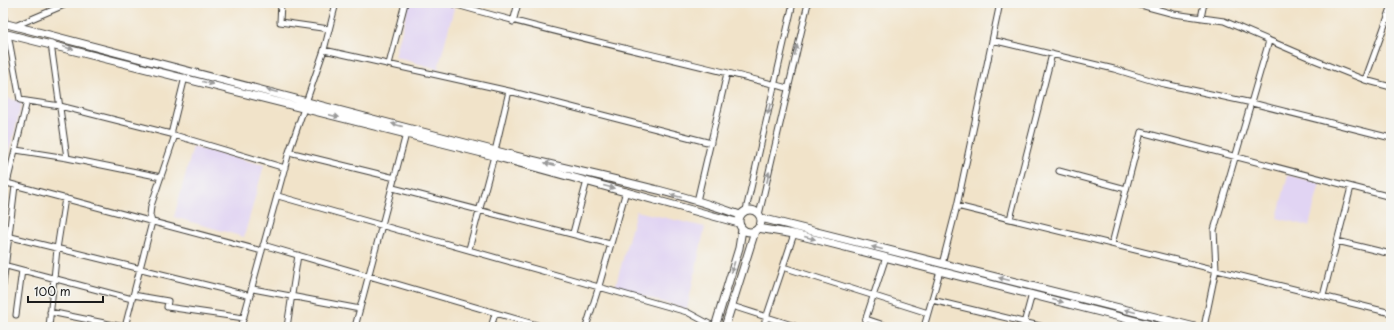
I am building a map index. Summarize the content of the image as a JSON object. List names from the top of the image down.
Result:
{
  "scale_bar": "100 m"
}
